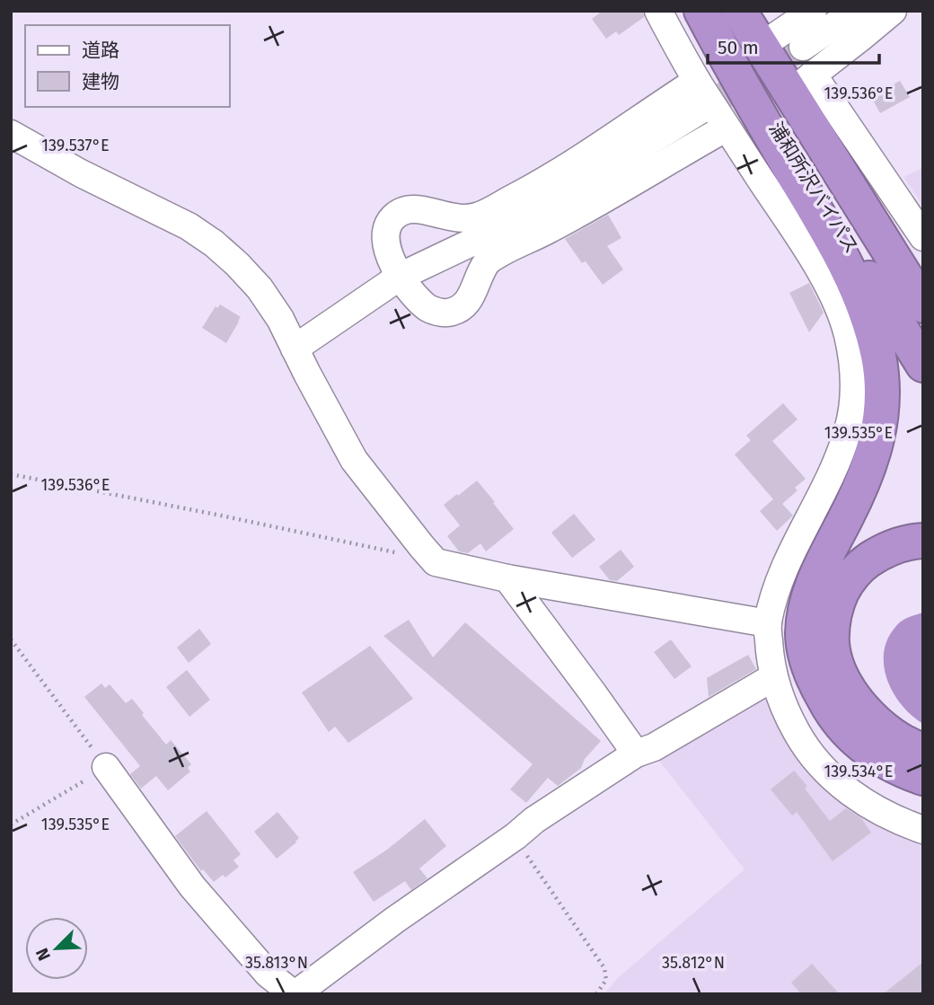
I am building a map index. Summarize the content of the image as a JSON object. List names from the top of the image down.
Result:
{
  "streets": {
    "highway": ["浦和所沢バイパス"]
  },
  "legend": ["道路", "建物"],
  "scale_bar": "50 m",
  "north": "bottom left",
  "coordinates": [
    "139.536°E",
    "139.537°E",
    "139.535°E",
    "139.534°E",
    "35.813°N",
    "35.812°N"
  ]
}
